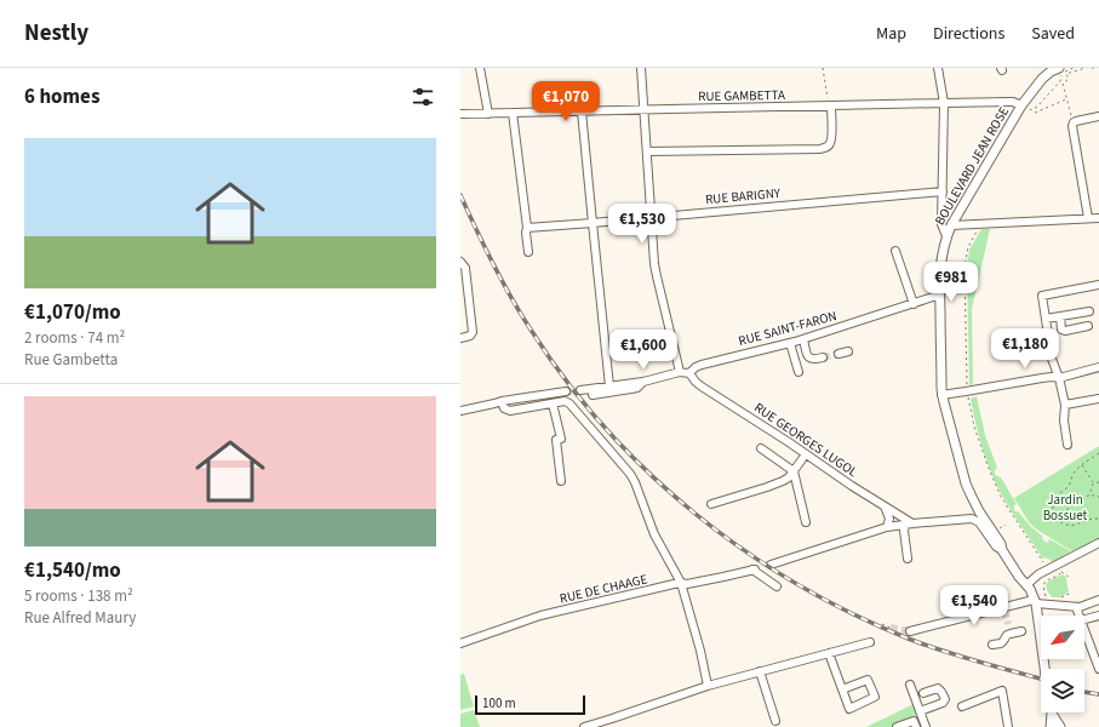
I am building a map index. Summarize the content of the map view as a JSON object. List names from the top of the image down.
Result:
{
  "streets": {
    "main road": ["BOULEVARD JEAN ROSE"],
    "street": [
      "RUE GAMBETTA",
      "RUE BARIGNY",
      "RUE SAINT-FARON",
      "RUE GEORGES LUGOL",
      "RUE DE CHAAGE"
    ]
  },
  "crossings": [
    ["RUE GAMBETTA", "BOULEVARD JEAN ROSE"],
    ["BOULEVARD JEAN ROSE", "RUE SAINT-FARON"],
    ["RUE SAINT-FARON", "RUE GEORGES LUGOL"]
  ],
  "parks": ["Jardin Bossuet"],
  "scale_bar": "100 m",
  "north": "bottom left",
  "page": {
    "header": "Nestly",
    "nav": ["Map", "Directions", "Saved"],
    "heading": "6 homes",
    "price": [
      "€1,070",
      "€1,530",
      "€981",
      "€1,180",
      "€1,600",
      "€1,540"
    ],
    "list": [
      {
        "name": "€1,070/mo",
        "note": "2 rooms · 74 m² · Rue Gambetta"
      },
      {
        "name": "€1,540/mo",
        "note": "5 rooms · 138 m² · Rue Alfred Maury"
      }
    ],
    "scale": "100 m"
  }
}
